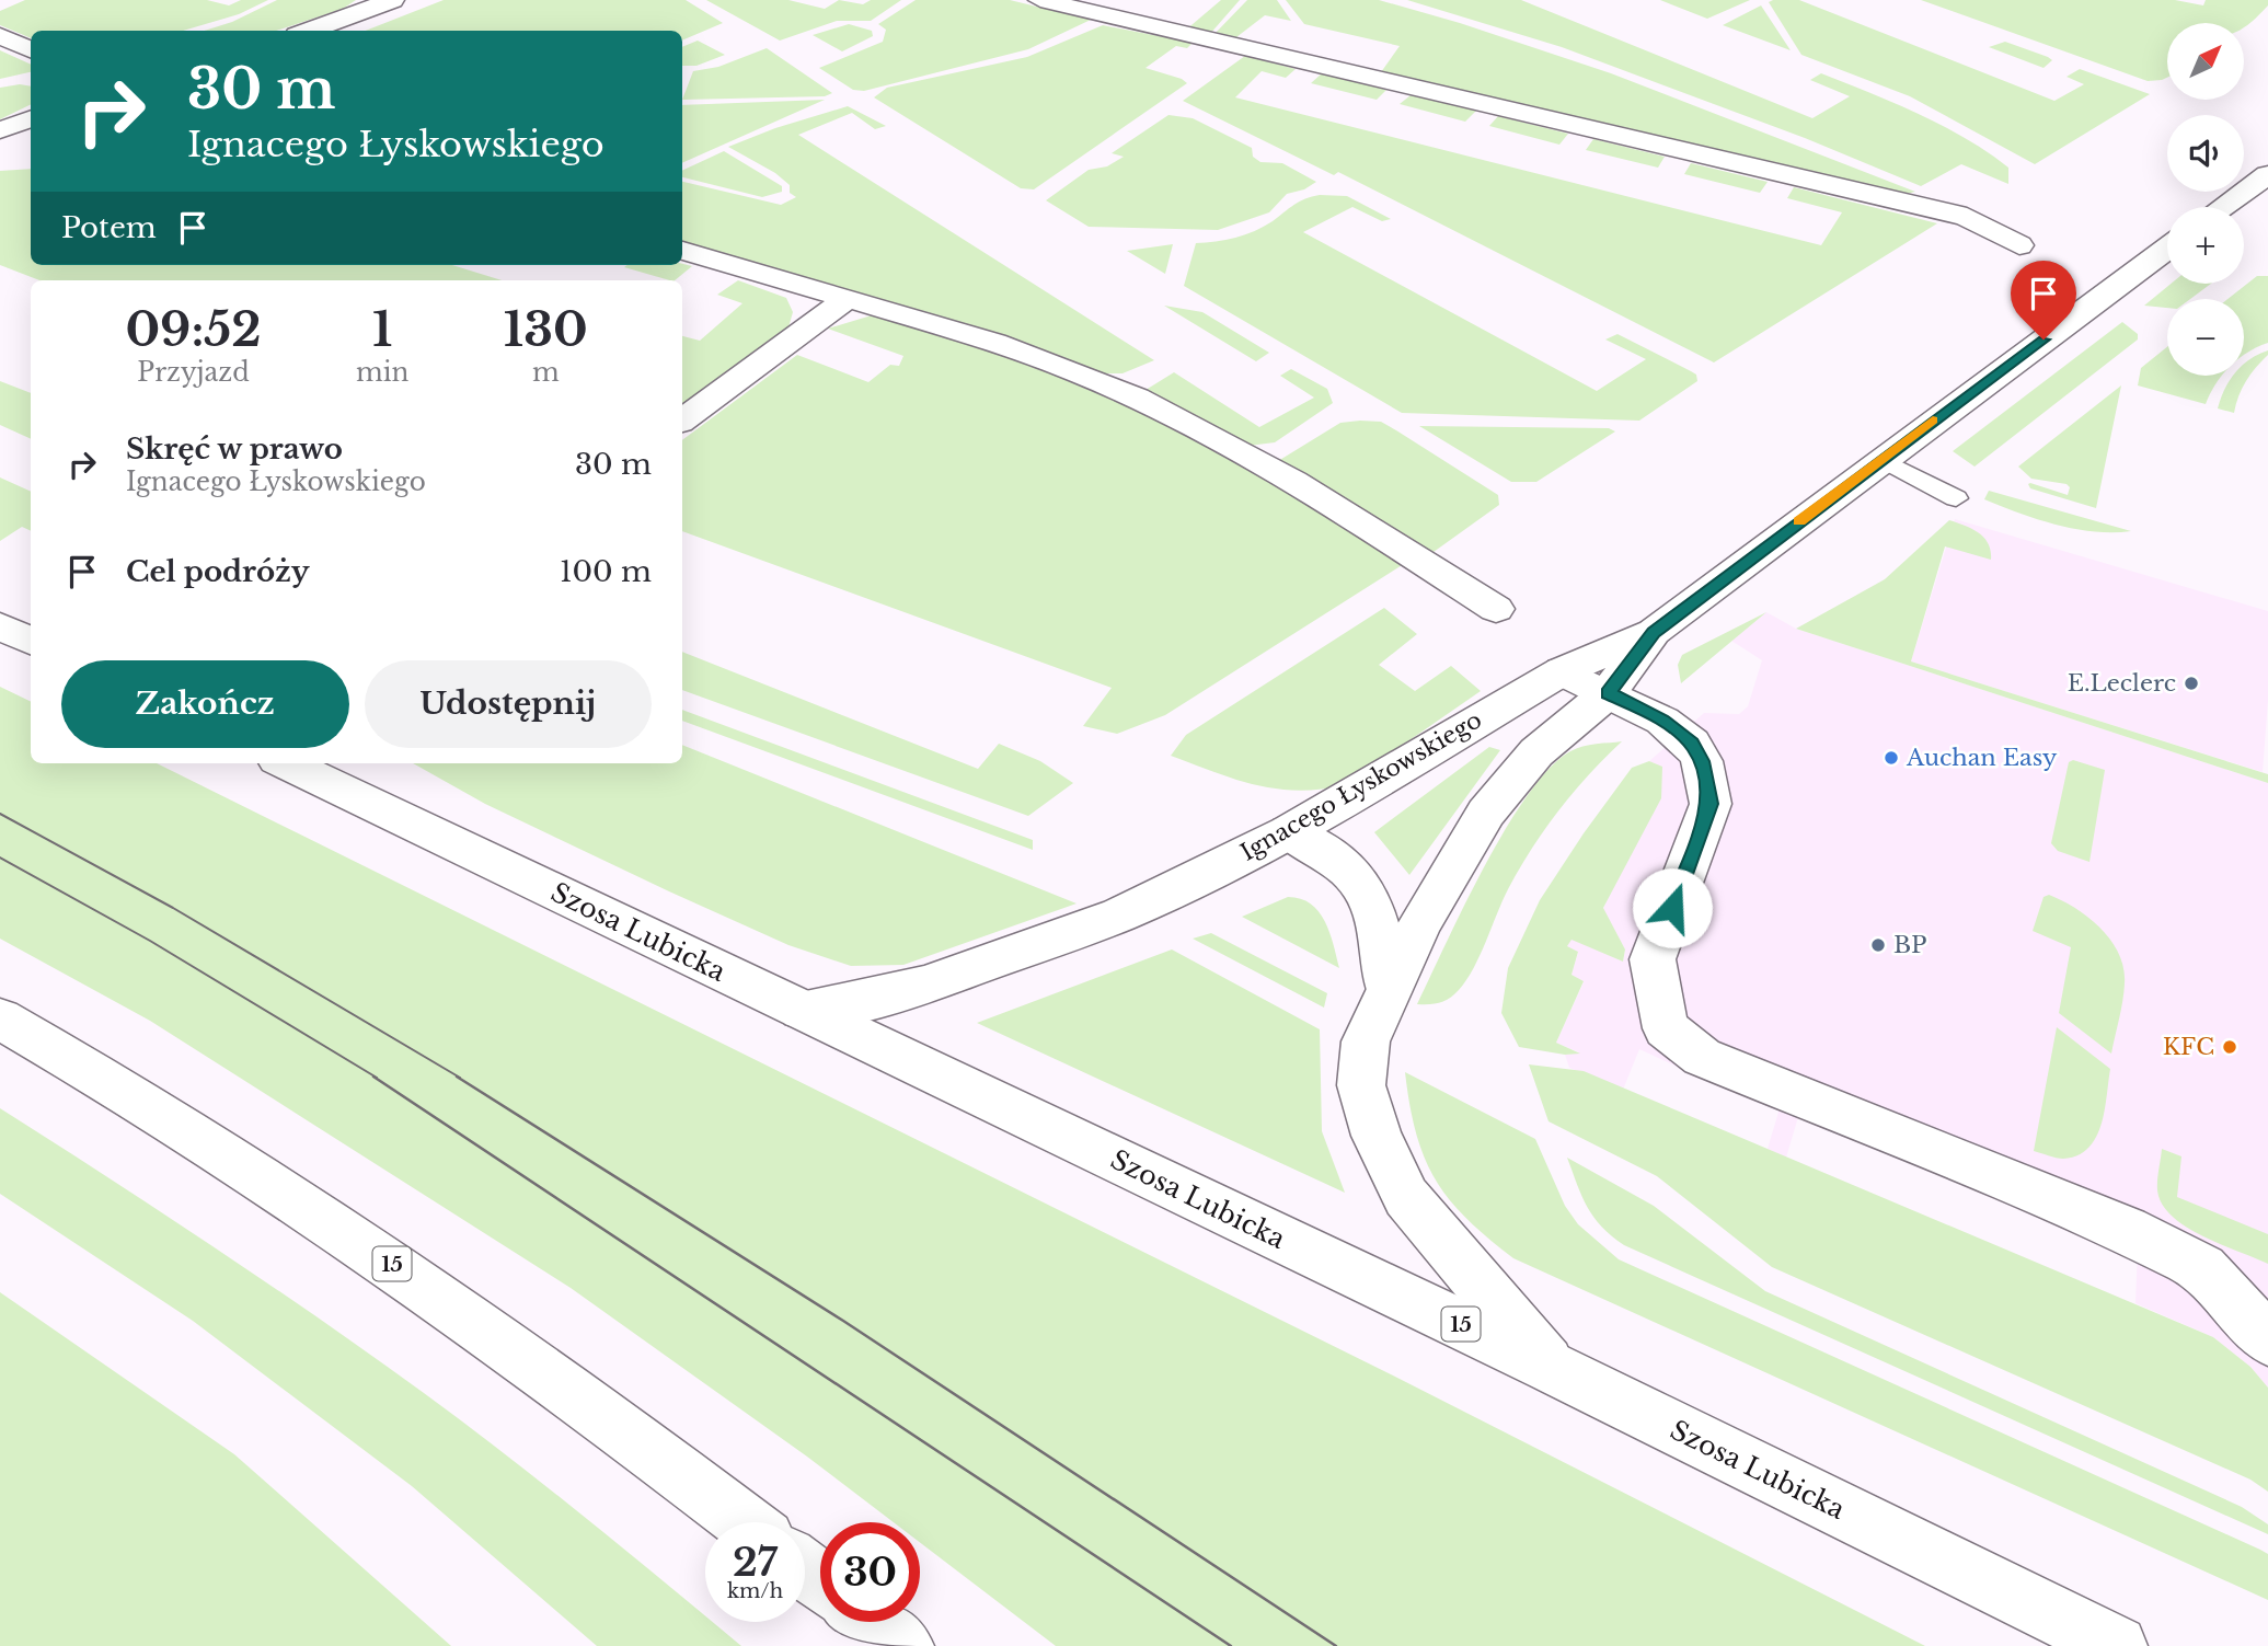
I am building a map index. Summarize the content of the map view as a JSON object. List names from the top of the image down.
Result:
{
  "streets": {
    "street": ["Ignacego Łyskowskiego", "Szosa Lubicka", "15"]
  },
  "crossings": [
    ["Ignacego Łyskowskiego", "Szosa Lubicka"]
  ],
  "places": [
    "E.Leclerc",
    "Auchan Easy",
    "BP",
    "KFC"
  ],
  "north": "top right",
  "page": {
    "map_buttons": ["+", "−"],
    "turn": ["30 m", "Ignacego Łyskowskiego"],
    "then": "Potem",
    "eta": [
      "09:52",
      "Przyjazd",
      "1",
      "min",
      "130",
      "m"
    ],
    "list": [
      {
        "name": "Skręć w prawo",
        "note": "Ignacego Łyskowskiego",
        "value": "30 m"
      },
      {
        "name": "Cel podróży",
        "value": "100 m"
      }
    ],
    "buttons": ["Zakończ", "Udostępnij"],
    "speed": "27 km/h",
    "limit": "30"
  }
}
